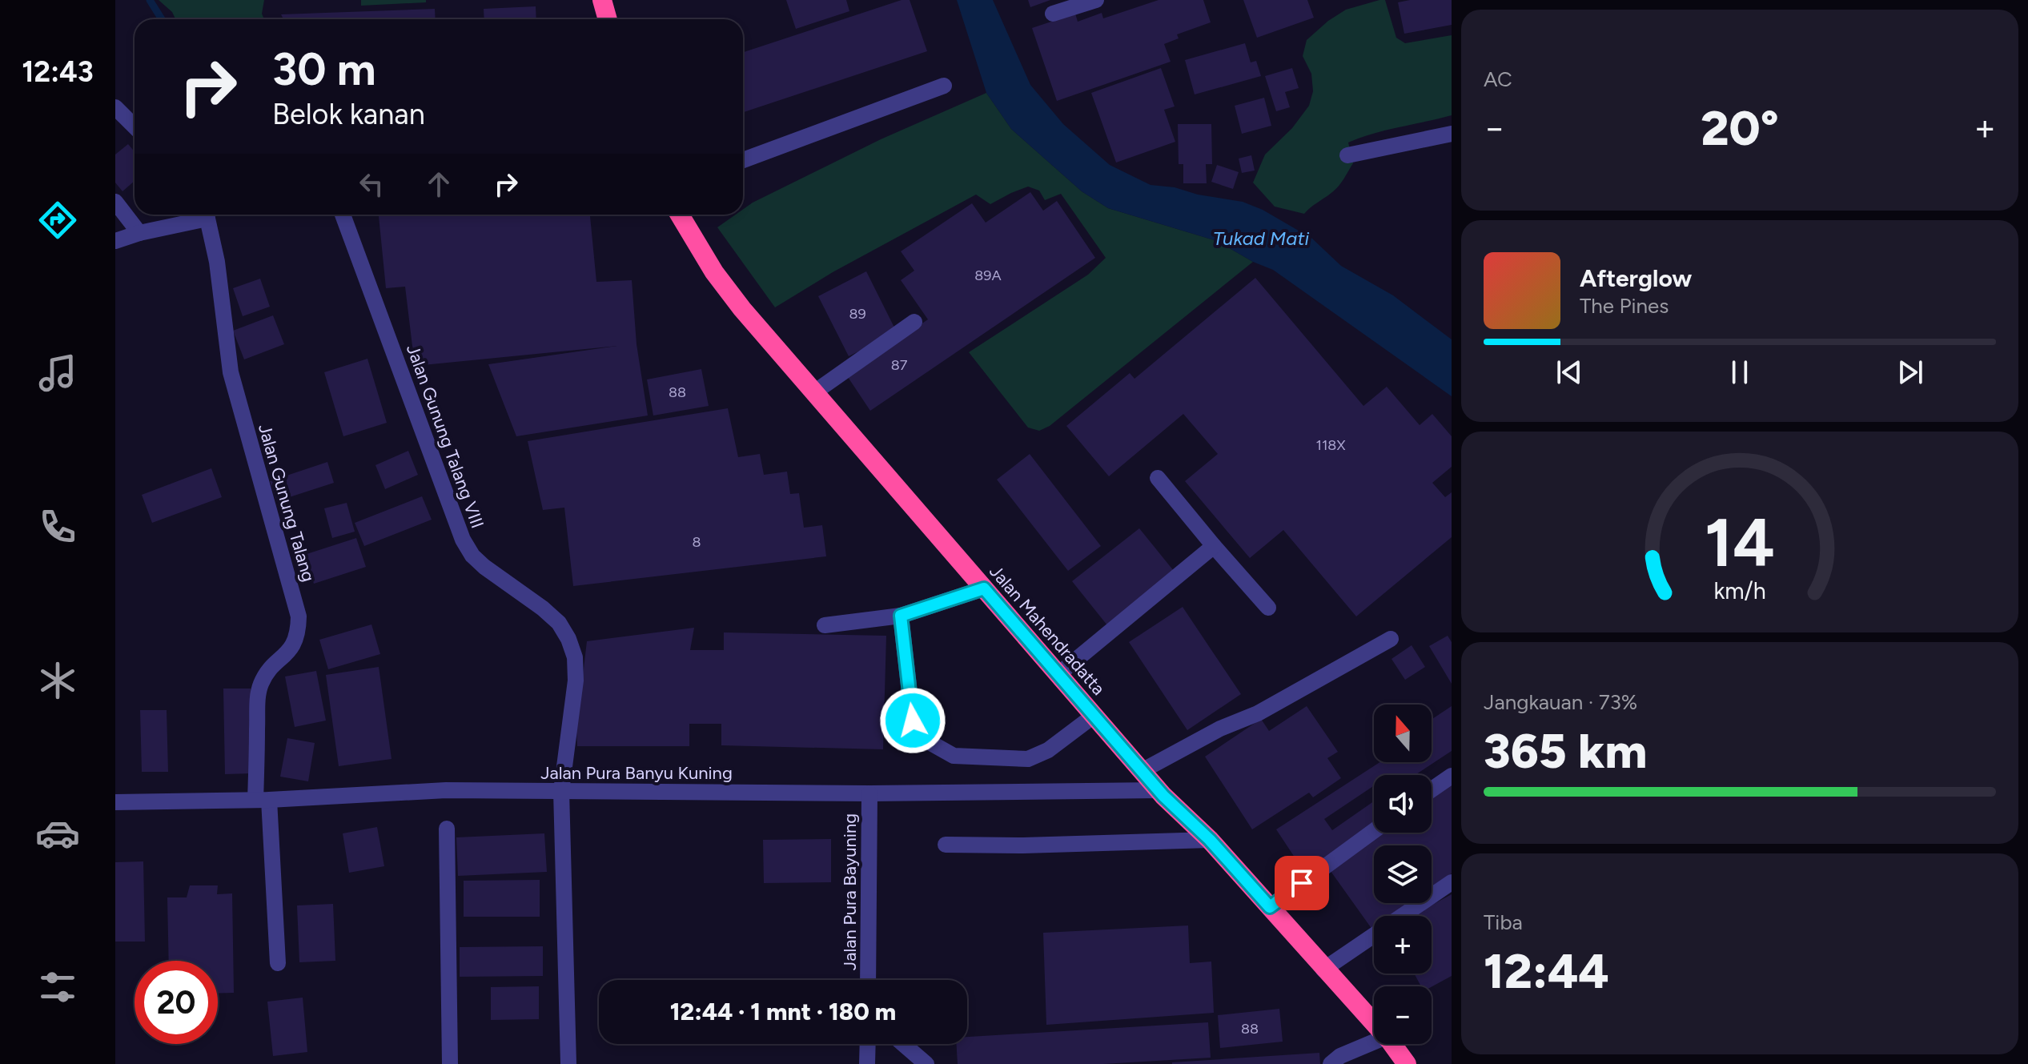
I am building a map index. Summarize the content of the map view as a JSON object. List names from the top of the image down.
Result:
{
  "streets": {
    "highway": ["Jalan Mahendradatta"],
    "street": [
      "Jalan Gunung Talang VIII",
      "Jalan Gunung Talang",
      "Jalan Pura Banyu Kuning",
      "Jalan Pura Bayuning"
    ]
  },
  "crossings": [
    ["Jalan Gunung Talang VIII", "Jalan Pura Banyu Kuning"],
    ["Jalan Gunung Talang", "Jalan Pura Banyu Kuning"],
    ["Jalan Mahendradatta", "Jalan Pura Banyu Kuning"],
    ["Jalan Pura Banyu Kuning", "Jalan Pura Bayuning"]
  ],
  "water": ["Tukad Mati"],
  "house_numbers": [
    "89A",
    "89",
    "87",
    "88",
    "118X",
    "8",
    "88"
  ],
  "north": "top",
  "page": {
    "tabs": "12:43",
    "tile": [
      "AC",
      ["Jangkauan · 73%", "365 km"],
      ["Tiba", "12:44"]
    ],
    "turn": ["30 m", "Belok kanan"],
    "heat": ["−", "20°", "+"],
    "song": ["Afterglow", "The Pines"],
    "map_buttons": ["+", "−"],
    "limit": "20",
    "trip": "12:44 · 1 mnt · 180 m",
    "gauge": ["14", "km/h"]
  }
}
